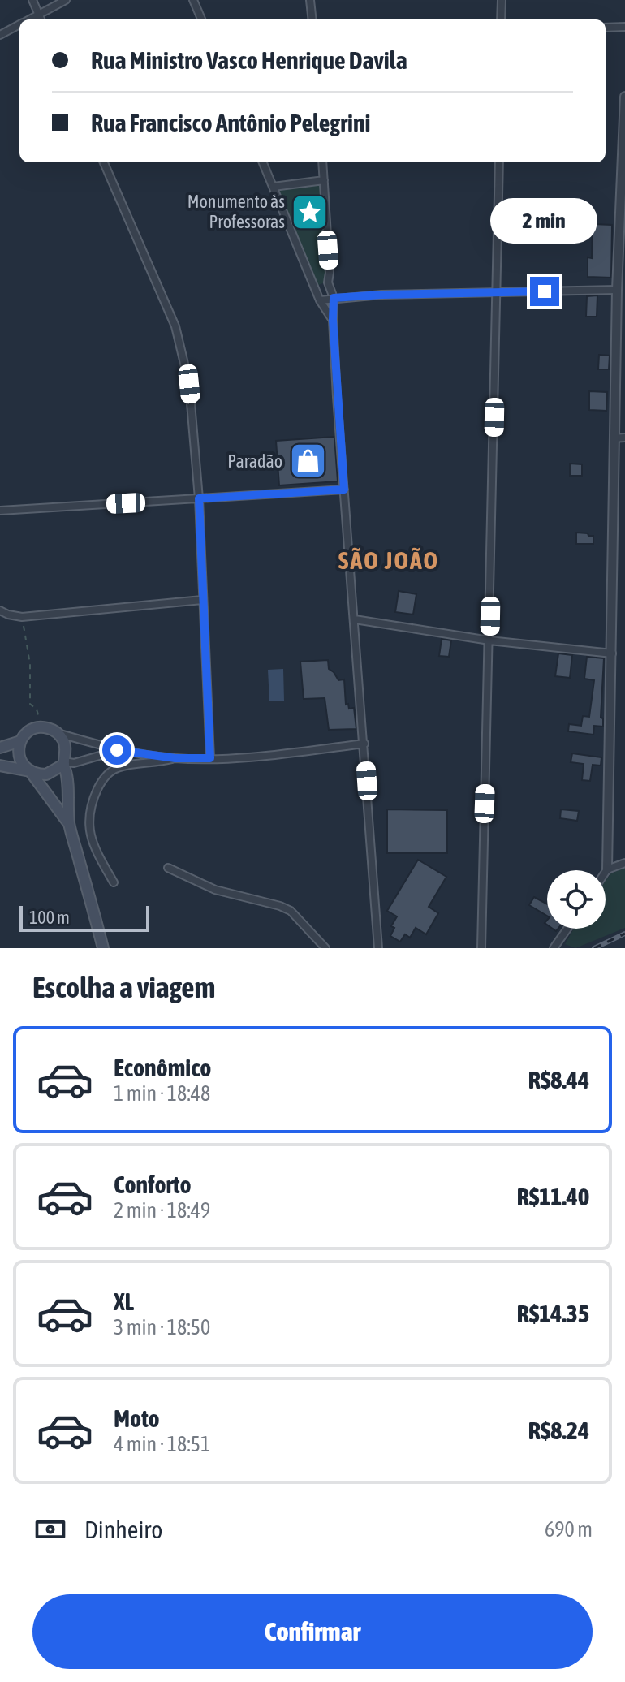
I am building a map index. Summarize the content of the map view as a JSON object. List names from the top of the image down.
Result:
{
  "districts": ["SÃO JOÃO"],
  "places": {
    "place": ["Monumento às Professoras"],
    "shop": ["Paradão"]
  },
  "scale_bar": "100 m",
  "page": {
    "banner": ["Rua Ministro Vasco Henrique Davila", "Rua Francisco Antônio Pelegrini"],
    "bubble": "2 min",
    "scale": "100 m",
    "heading": "Escolha a viagem",
    "list": [
      {
        "name": "Econômico",
        "note": "1 min · 18:48",
        "value": "R$8.44"
      },
      {
        "name": "Conforto",
        "note": "2 min · 18:49",
        "value": "R$11.40"
      },
      {
        "name": "XL",
        "note": "3 min · 18:50",
        "value": "R$14.35"
      },
      {
        "name": "Moto",
        "note": "4 min · 18:51",
        "value": "R$8.24"
      }
    ],
    "pay": ["Dinheiro", "690 m"],
    "buttons": "Confirmar"
  }
}
